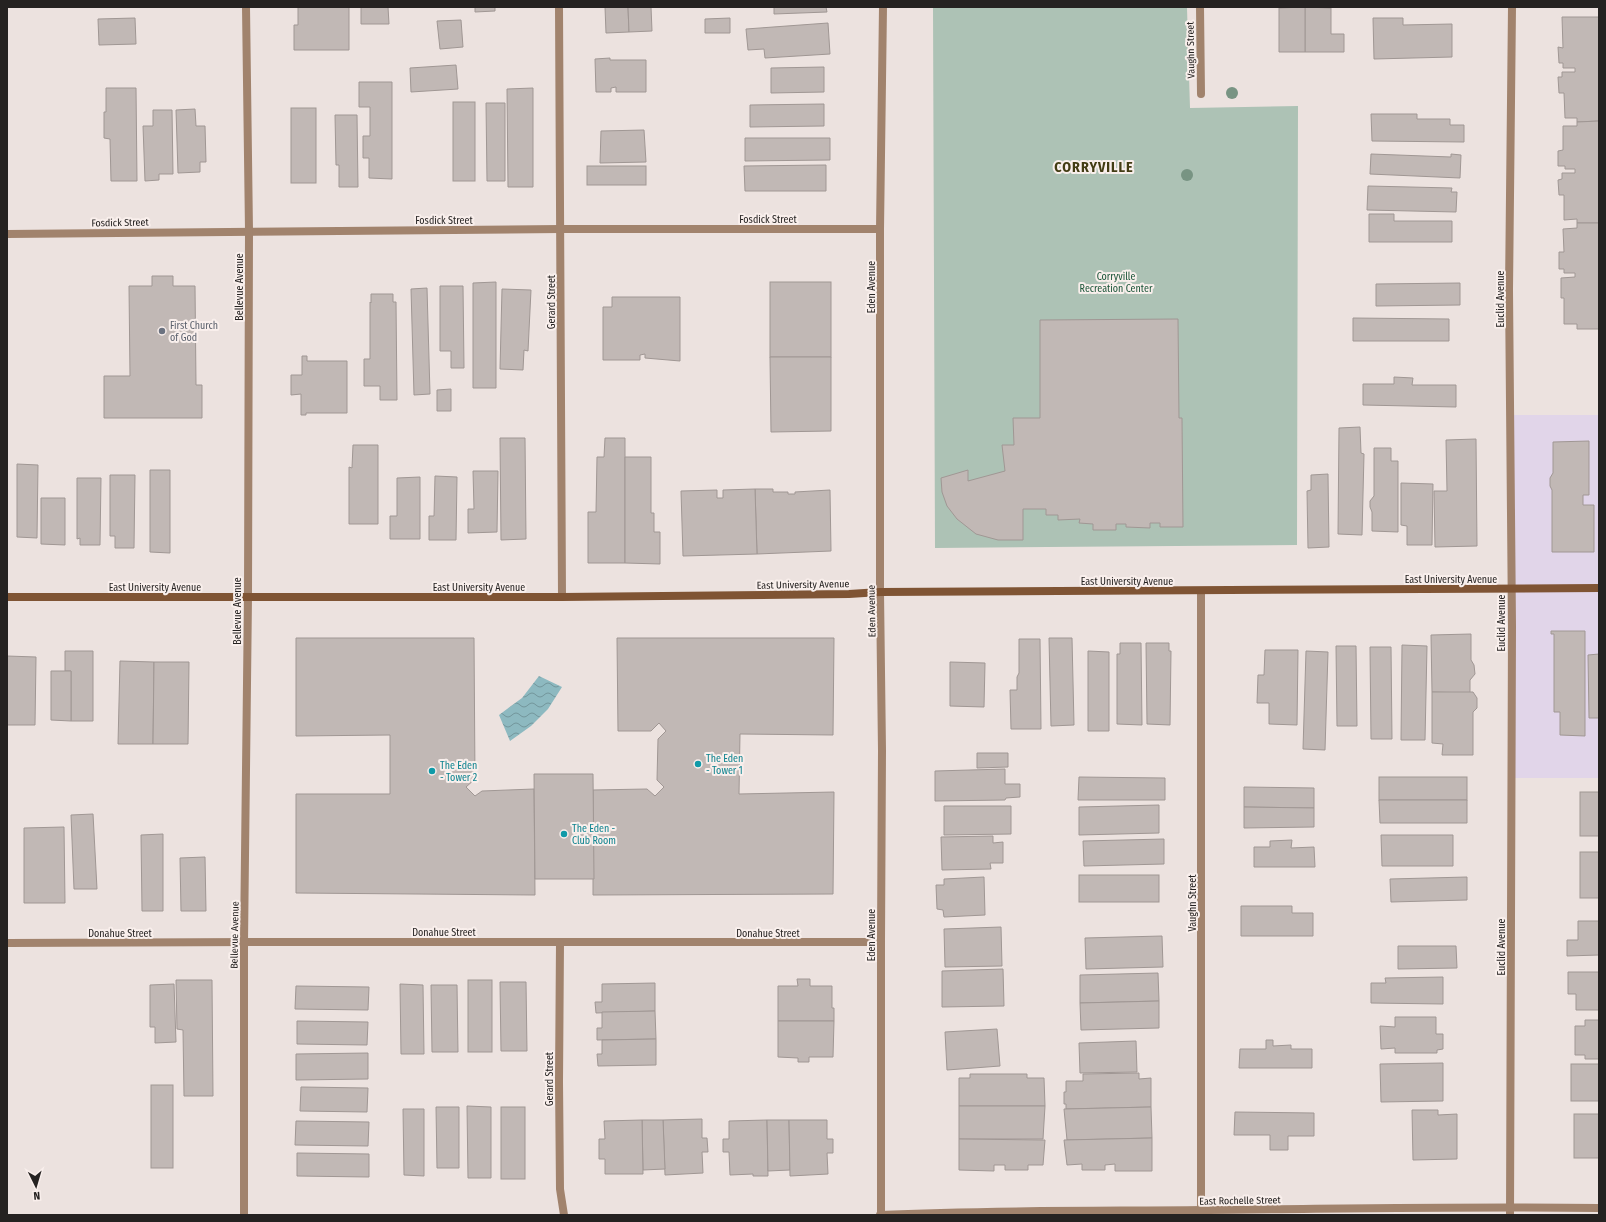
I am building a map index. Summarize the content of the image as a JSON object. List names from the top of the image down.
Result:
{
  "streets": {
    "street": [
      "Vaughn Street",
      "Fosdick Street",
      "Bellevue Avenue",
      "Eden Avenue",
      "Euclid Avenue",
      "Gerard Street",
      "East University Avenue",
      "Donahue Street",
      "East Rochelle Street"
    ]
  },
  "crossings": [
    ["Vaughn Street", "East University Avenue"],
    ["Vaughn Street", "East Rochelle Street"],
    ["Fosdick Street", "Bellevue Avenue"],
    ["Fosdick Street", "Eden Avenue"],
    ["Fosdick Street", "Gerard Street"],
    ["Bellevue Avenue", "East University Avenue"],
    ["Bellevue Avenue", "Donahue Street"],
    ["Eden Avenue", "East University Avenue"],
    ["Eden Avenue", "Donahue Street"],
    ["Eden Avenue", "East Rochelle Street"],
    ["Euclid Avenue", "East University Avenue"],
    ["Euclid Avenue", "East Rochelle Street"],
    ["Gerard Street", "East University Avenue"],
    ["Gerard Street", "Donahue Street"]
  ],
  "districts": ["CORRYVILLE"],
  "parks": ["Corryville Recreation Center"],
  "places": [
    "First Church of God",
    "The Eden - Tower 1",
    "The Eden - Tower 2",
    "The Eden - Club Room"
  ],
  "north": "bottom"
}
